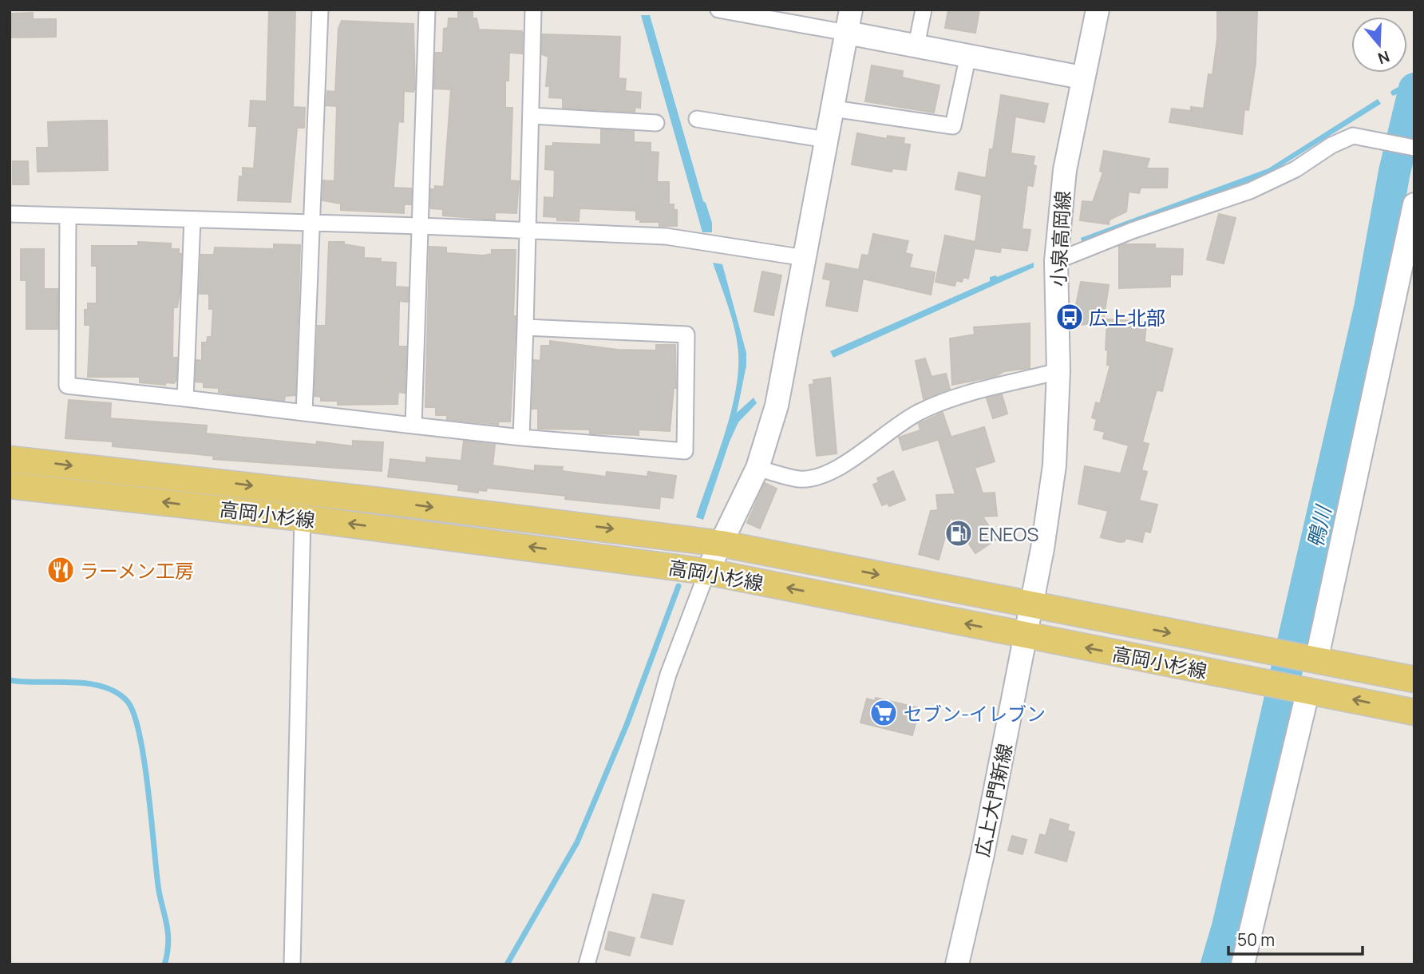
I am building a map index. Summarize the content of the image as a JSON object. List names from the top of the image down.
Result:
{
  "streets": {
    "main road": ["高岡小杉線"],
    "street": ["小泉高岡線", "広上大門新線"]
  },
  "crossings": [
    ["小泉高岡線", "高岡小杉線"],
    ["小泉高岡線", "広上大門新線"],
    ["高岡小杉線", "広上大門新線"]
  ],
  "water": ["鴨川"],
  "places": {
    "bus stop": ["広上北部"],
    "fuel station": ["ENEOS"],
    "restaurant": ["ラーメン工房"],
    "supermarket": ["セブン-イレブン"]
  },
  "scale_bar": "50 m",
  "north": "bottom"
}
